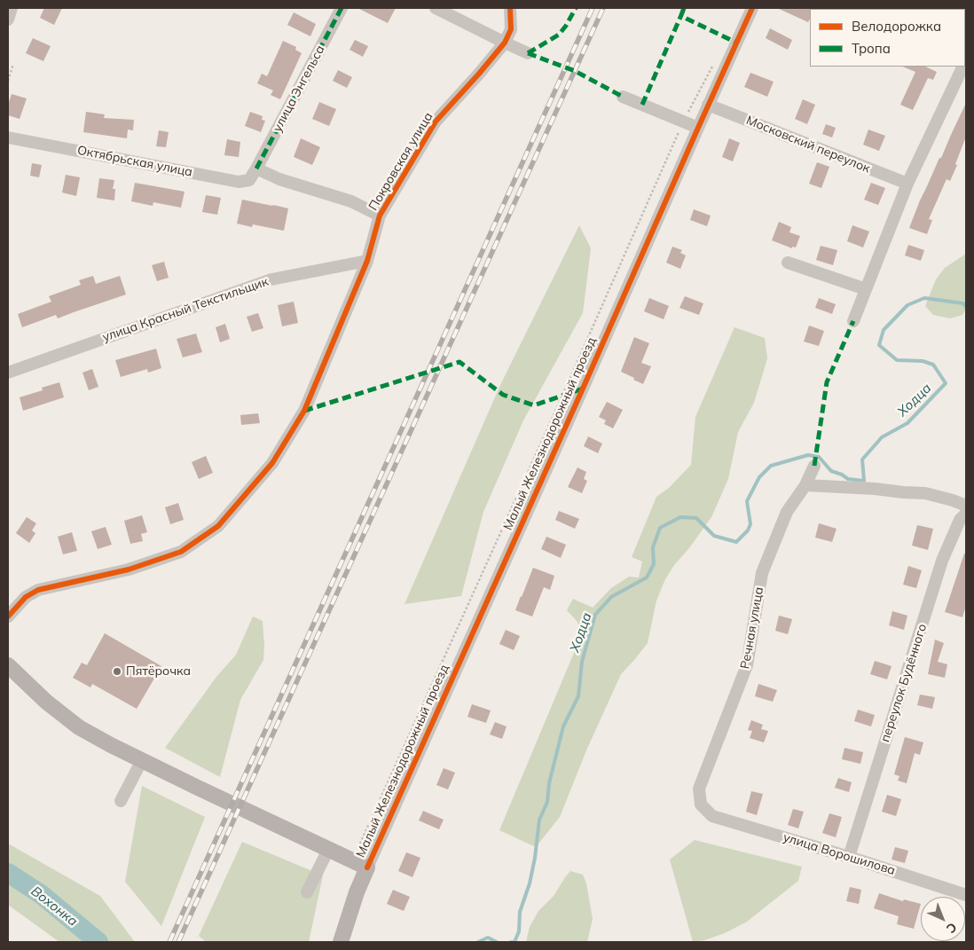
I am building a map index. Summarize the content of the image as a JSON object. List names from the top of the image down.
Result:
{
  "streets": {
    "street": [
      "улица Энгельса",
      "Московский переулок",
      "Октябрьская улица",
      "Покровская улица",
      "улица Красный Текстильщик",
      "Малый Железнодорожный проезд",
      "Речная улица",
      "переулок Будённого",
      "улица Ворошилова"
    ]
  },
  "crossings": [
    ["улица Энгельса", "Октябрьская улица"],
    ["Московский переулок", "Малый Железнодорожный проезд"],
    ["Покровская улица", "улица Красный Текстильщик"],
    ["Речная улица", "улица Ворошилова"],
    ["переулок Будённого", "улица Ворошилова"]
  ],
  "water": ["Ходца", "Вохонка"],
  "places": ["Пятёрочка"],
  "legend": ["Велодорожка", "Тропа"],
  "north": "bottom right"
}
